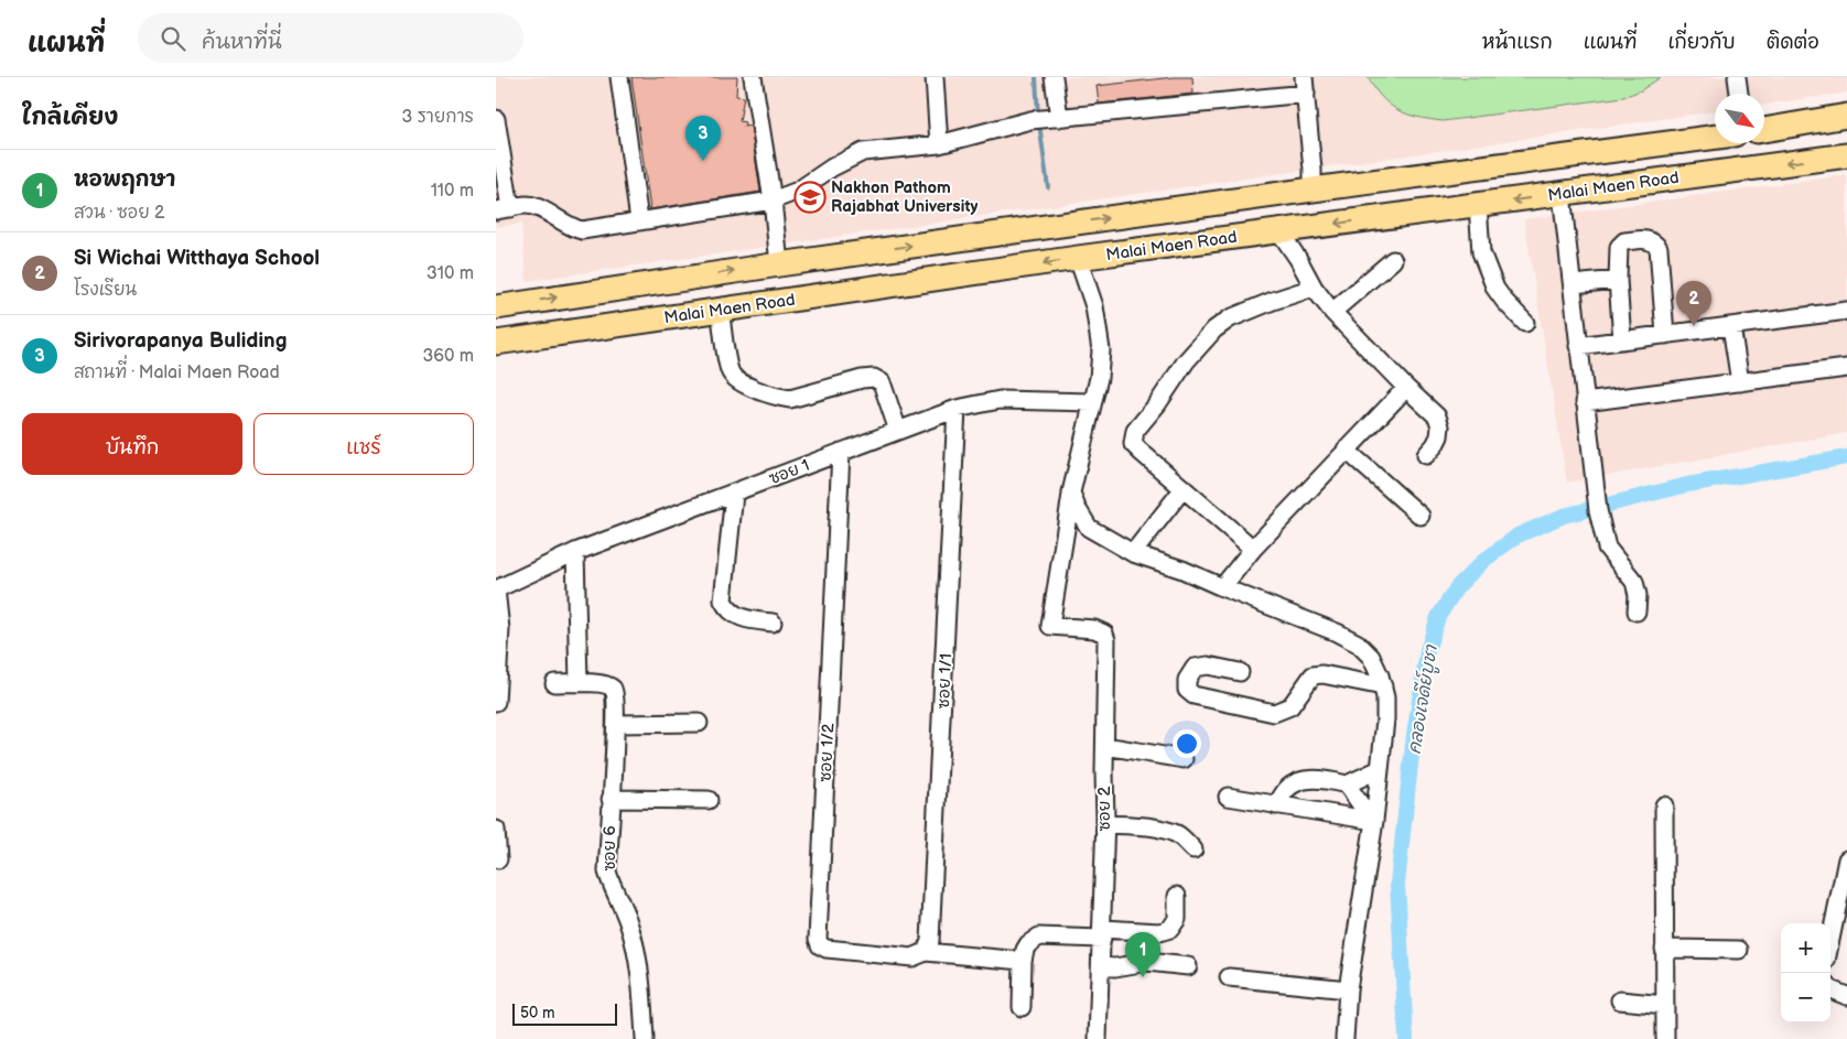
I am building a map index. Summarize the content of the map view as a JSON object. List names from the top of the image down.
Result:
{
  "streets": {
    "highway": ["Malai Maen Road"],
    "street": [
      "ซอย 1",
      "ซอย 1/1",
      "ซอย 1/2",
      "ซอย 2",
      "ซอย 6"
    ]
  },
  "crossings": [
    ["ซอย 1", "ซอย 1/1"],
    ["ซอย 1", "ซอย 1/2"],
    ["ซอย 1/1", "ซอย 1/2"]
  ],
  "water": ["คลองเจดีย์บูชา"],
  "places": {
    "school or university": ["Nakhon Pathom Rajabhat University"]
  },
  "scale_bar": "50 m",
  "north": "bottom right",
  "page": {
    "header": "แผนที่",
    "search": "ค้นหาที่นี่",
    "nav": [
      "หน้าแรก",
      "แผนที่",
      "เกี่ยวกับ",
      "ติดต่อ"
    ],
    "heading": ["ใกล้เคียง", "3 รายการ"],
    "pins": ["3", "2", "1"],
    "list": [
      {
        "mark": "1",
        "name": "หอพฤกษา",
        "note": "สวน · ซอย 2",
        "value": "110 m"
      },
      {
        "mark": "2",
        "name": "Si Wichai Witthaya School",
        "note": "โรงเรียน",
        "value": "310 m"
      },
      {
        "mark": "3",
        "name": "Sirivorapanya Buliding",
        "note": "สถานที่ · Malai Maen Road",
        "value": "360 m"
      }
    ],
    "buttons": ["บันทึก", "แชร์"],
    "map_buttons": ["+", "−"],
    "scale": "50 m"
  }
}
